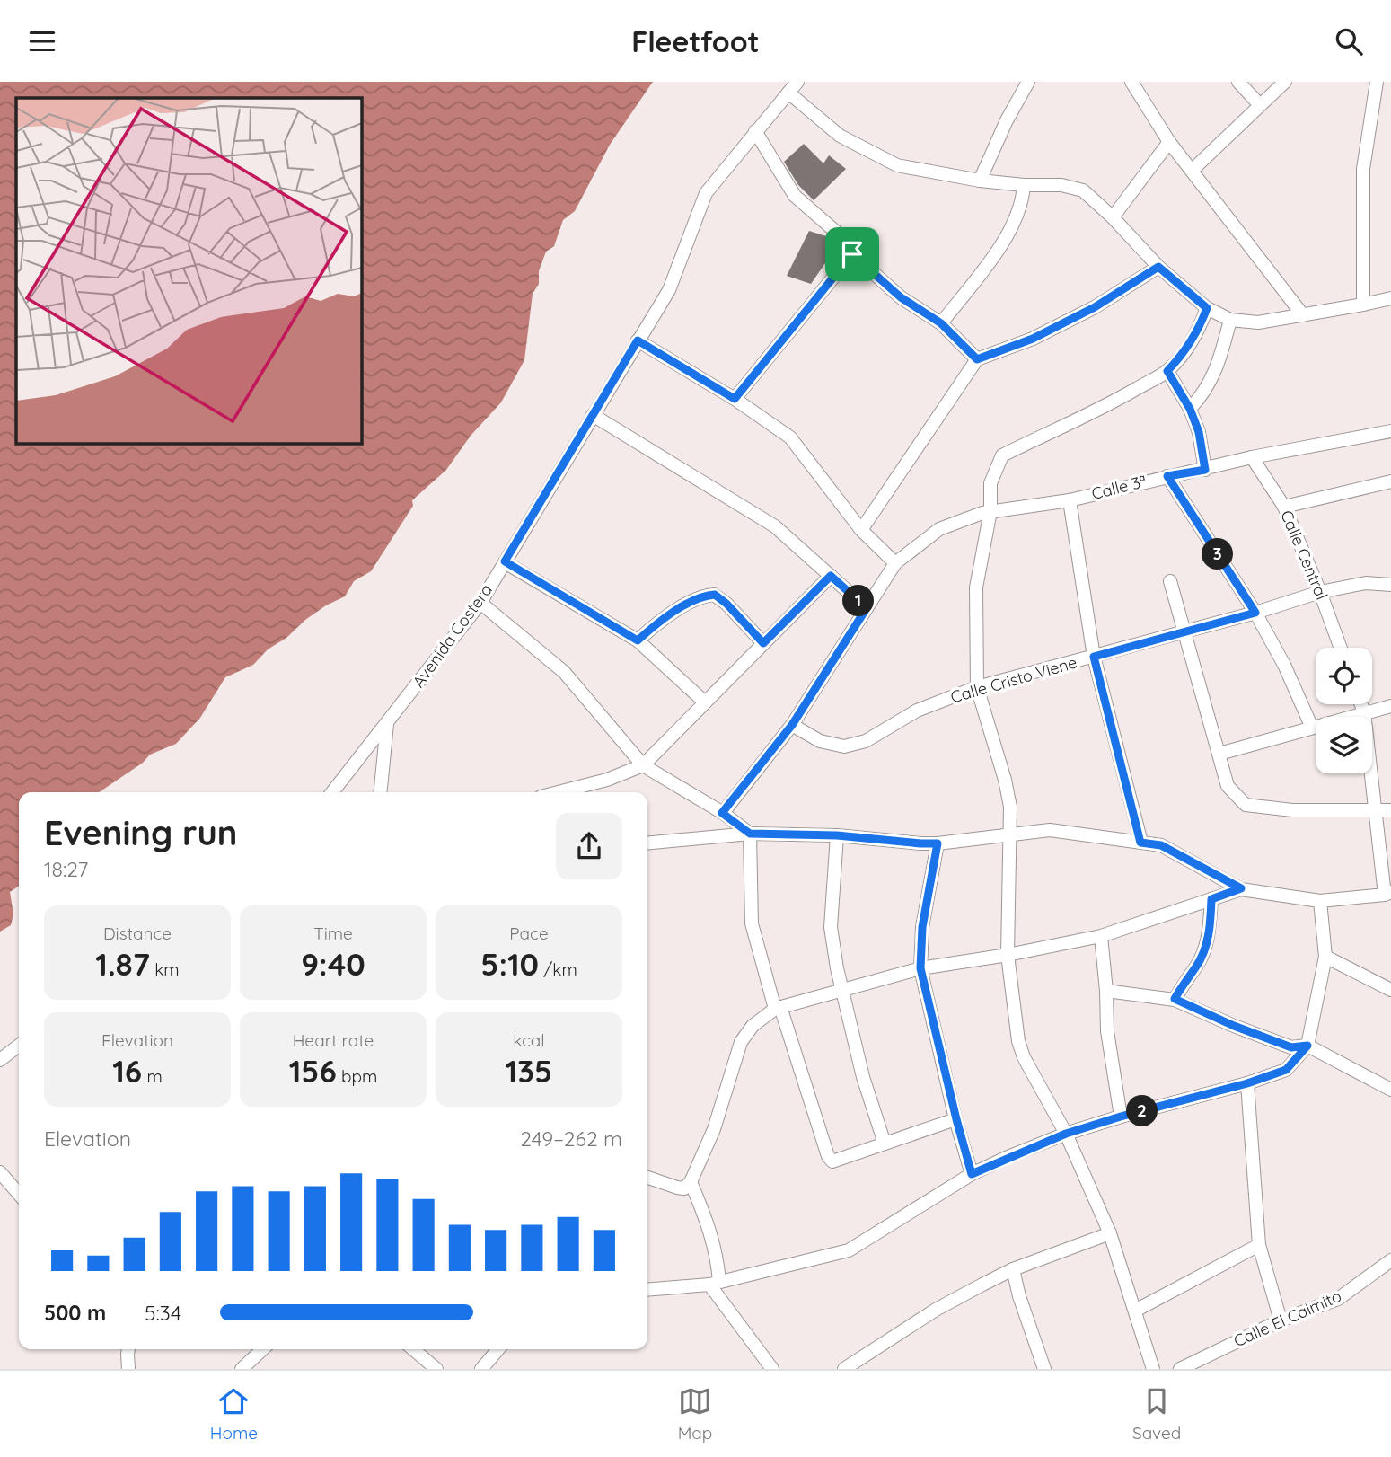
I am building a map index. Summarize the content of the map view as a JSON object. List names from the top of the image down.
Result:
{
  "streets": {
    "street": [
      "Calle 3ª",
      "Calle Central",
      "Avenida Costera",
      "Calle Cristo Viene",
      "Calle El Caimito"
    ]
  },
  "crossings": [
    ["Calle 3ª", "Calle Central"],
    ["Calle 3ª", "Calle Cristo Viene"],
    ["Calle Central", "Calle Cristo Viene"]
  ],
  "page": {
    "header": "Fleetfoot",
    "pins": ["3", "1", "2"],
    "heading": ["Evening run", "18:27"],
    "stats": [
      ["Distance", "1.87 km"],
      ["Time", "9:40"],
      ["Pace", "5:10 /km"],
      ["Elevation", "16 m"],
      ["Heart rate", "156 bpm"],
      ["kcal", "135"]
    ],
    "chart": ["Elevation", "249–262 m"],
    "list": [
      {
        "name": "500 m",
        "note": "5:34"
      }
    ],
    "tabs": ["Home", "Map", "Saved"]
  }
}
